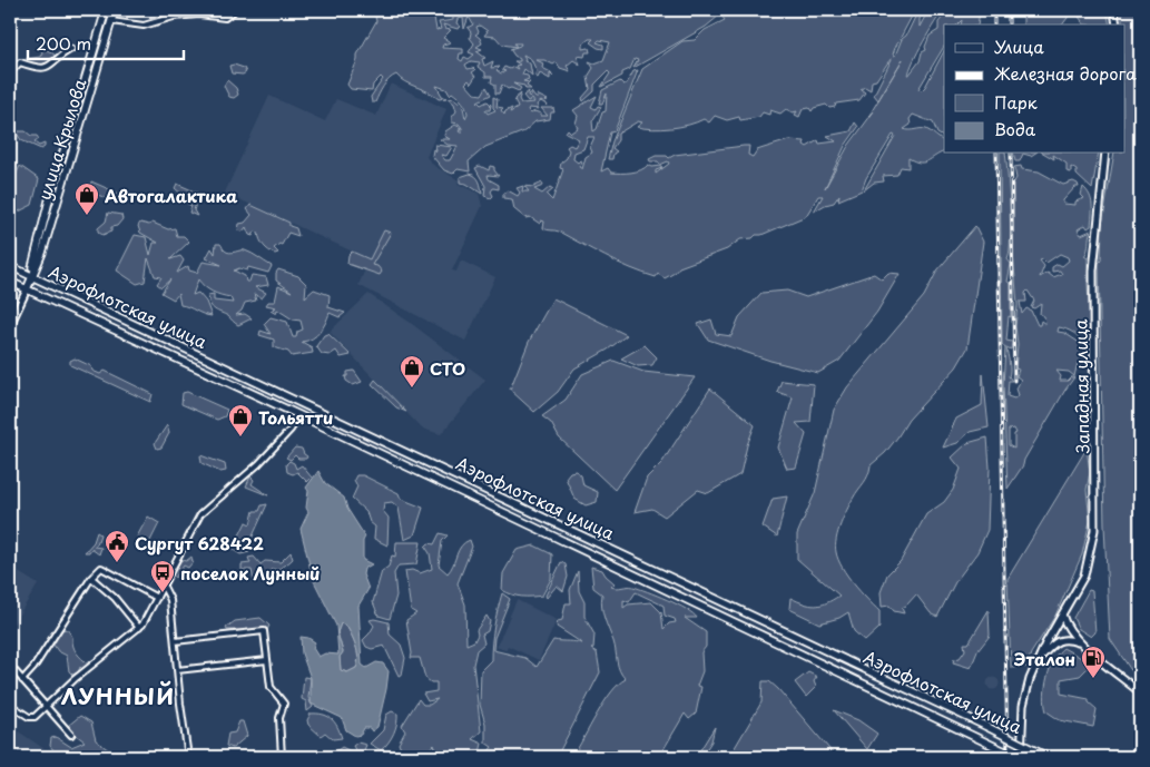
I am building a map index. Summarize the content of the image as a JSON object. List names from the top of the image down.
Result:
{
  "streets": {
    "main road": ["улица Крылова", "Аэрофлотская улица"],
    "street": ["Западная улица"]
  },
  "crossings": [
    ["улица Крылова", "Аэрофлотская улица"],
    ["Аэрофлотская улица", "Западная улица"]
  ],
  "districts": ["ЛУННЫЙ"],
  "places": {
    "shop": ["Автогалактика", "СТО", "Тольятти"],
    "public building": ["Сургут 628422"],
    "bus stop": ["поселок Лунный"],
    "fuel station": ["Эталон"]
  },
  "legend": [
    "Улица",
    "Железная дорога",
    "Парк",
    "Вода"
  ],
  "scale_bar": "200 m"
}
